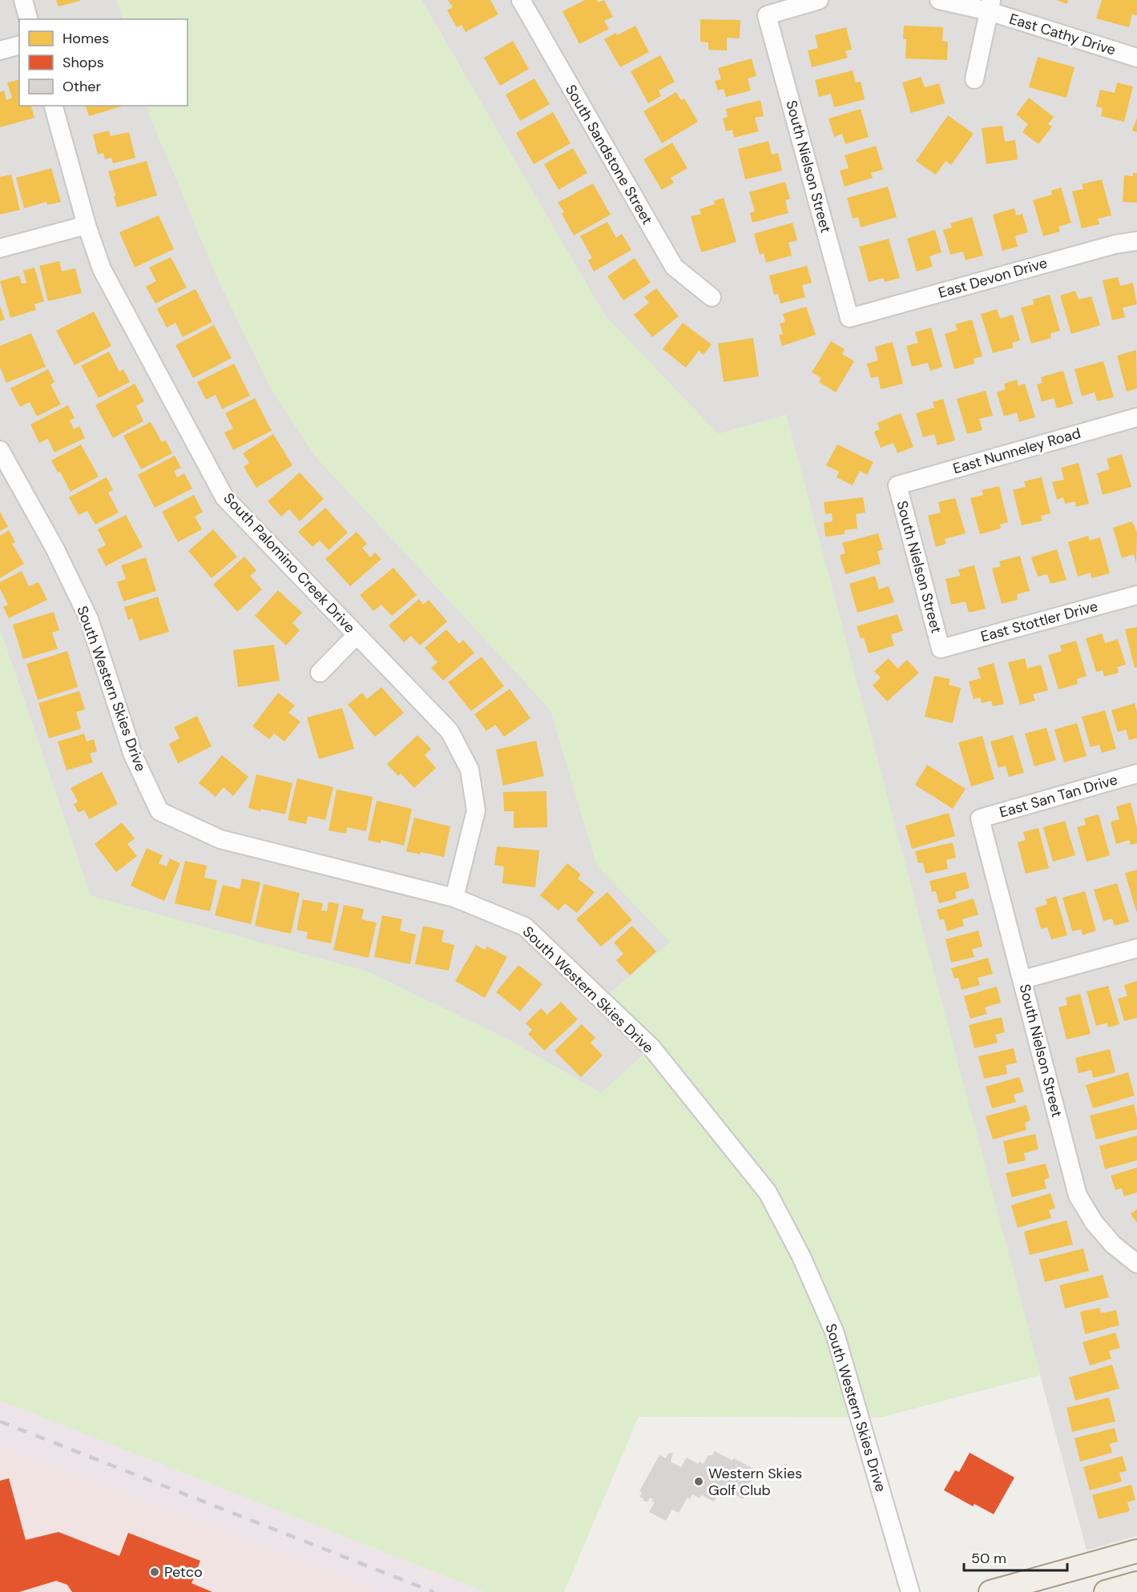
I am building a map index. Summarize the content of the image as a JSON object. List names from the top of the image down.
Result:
{
  "streets": {
    "street": [
      "East Cathy Drive",
      "South Sandstone Street",
      "South Nielson Street",
      "East Devon Drive",
      "East Nunneley Road",
      "South Palomino Creek Drive",
      "East Stottler Drive",
      "South Western Skies Drive",
      "East San Tan Drive"
    ]
  },
  "crossings": [
    ["South Nielson Street", "East Devon Drive"],
    ["South Nielson Street", "East Nunneley Road"],
    ["South Nielson Street", "East Stottler Drive"],
    ["South Nielson Street", "East San Tan Drive"],
    ["South Palomino Creek Drive", "South Western Skies Drive"]
  ],
  "places": ["Western Skies Golf Club", "Petco"],
  "legend": ["Homes", "Shops", "Other"],
  "scale_bar": "50 m"
}
